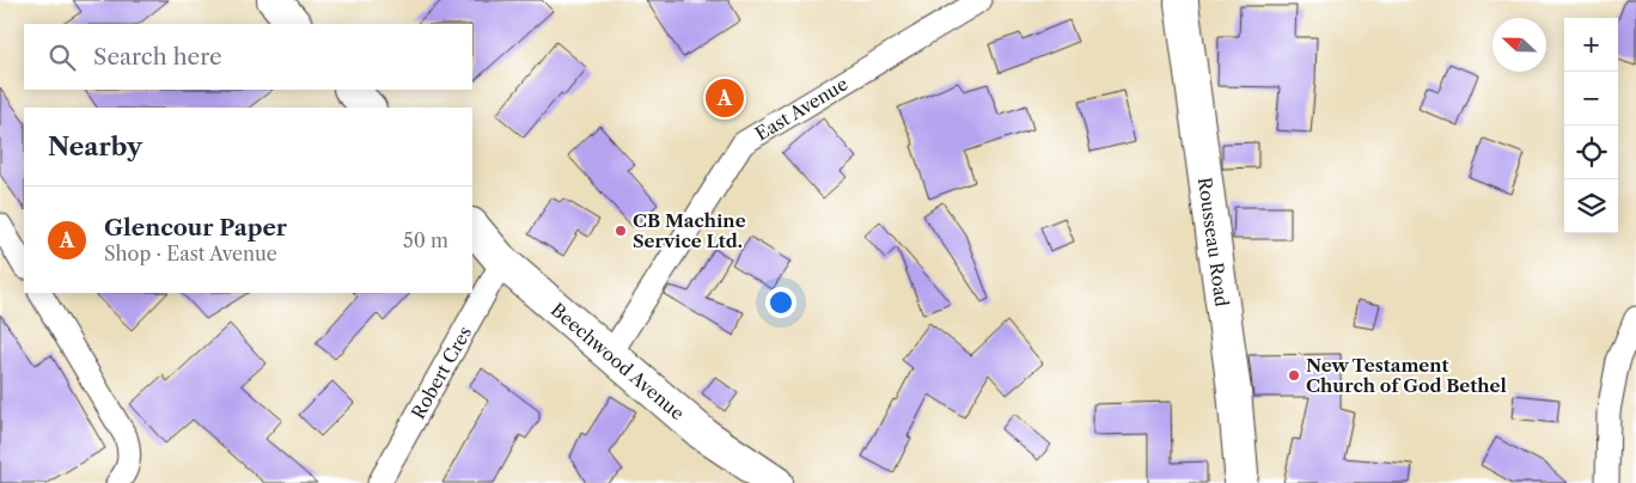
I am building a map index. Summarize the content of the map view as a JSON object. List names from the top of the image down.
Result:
{
  "streets": {
    "street": [
      "East Avenue",
      "Rousseau Road",
      "Beechwood Avenue",
      "Robert Cres"
    ]
  },
  "crossings": [
    ["East Avenue", "Beechwood Avenue"],
    ["Beechwood Avenue", "Robert Cres"]
  ],
  "places": ["CB Machine Service Ltd.", "New Testament Church of God Bethel"],
  "north": "left",
  "page": {
    "map_buttons": ["+", "−"],
    "search": "Search here",
    "pins": "A",
    "heading": "Nearby",
    "list": [
      {
        "mark": "A",
        "name": "Glencour Paper",
        "note": "Shop · East Avenue",
        "value": "50 m"
      }
    ]
  }
}
